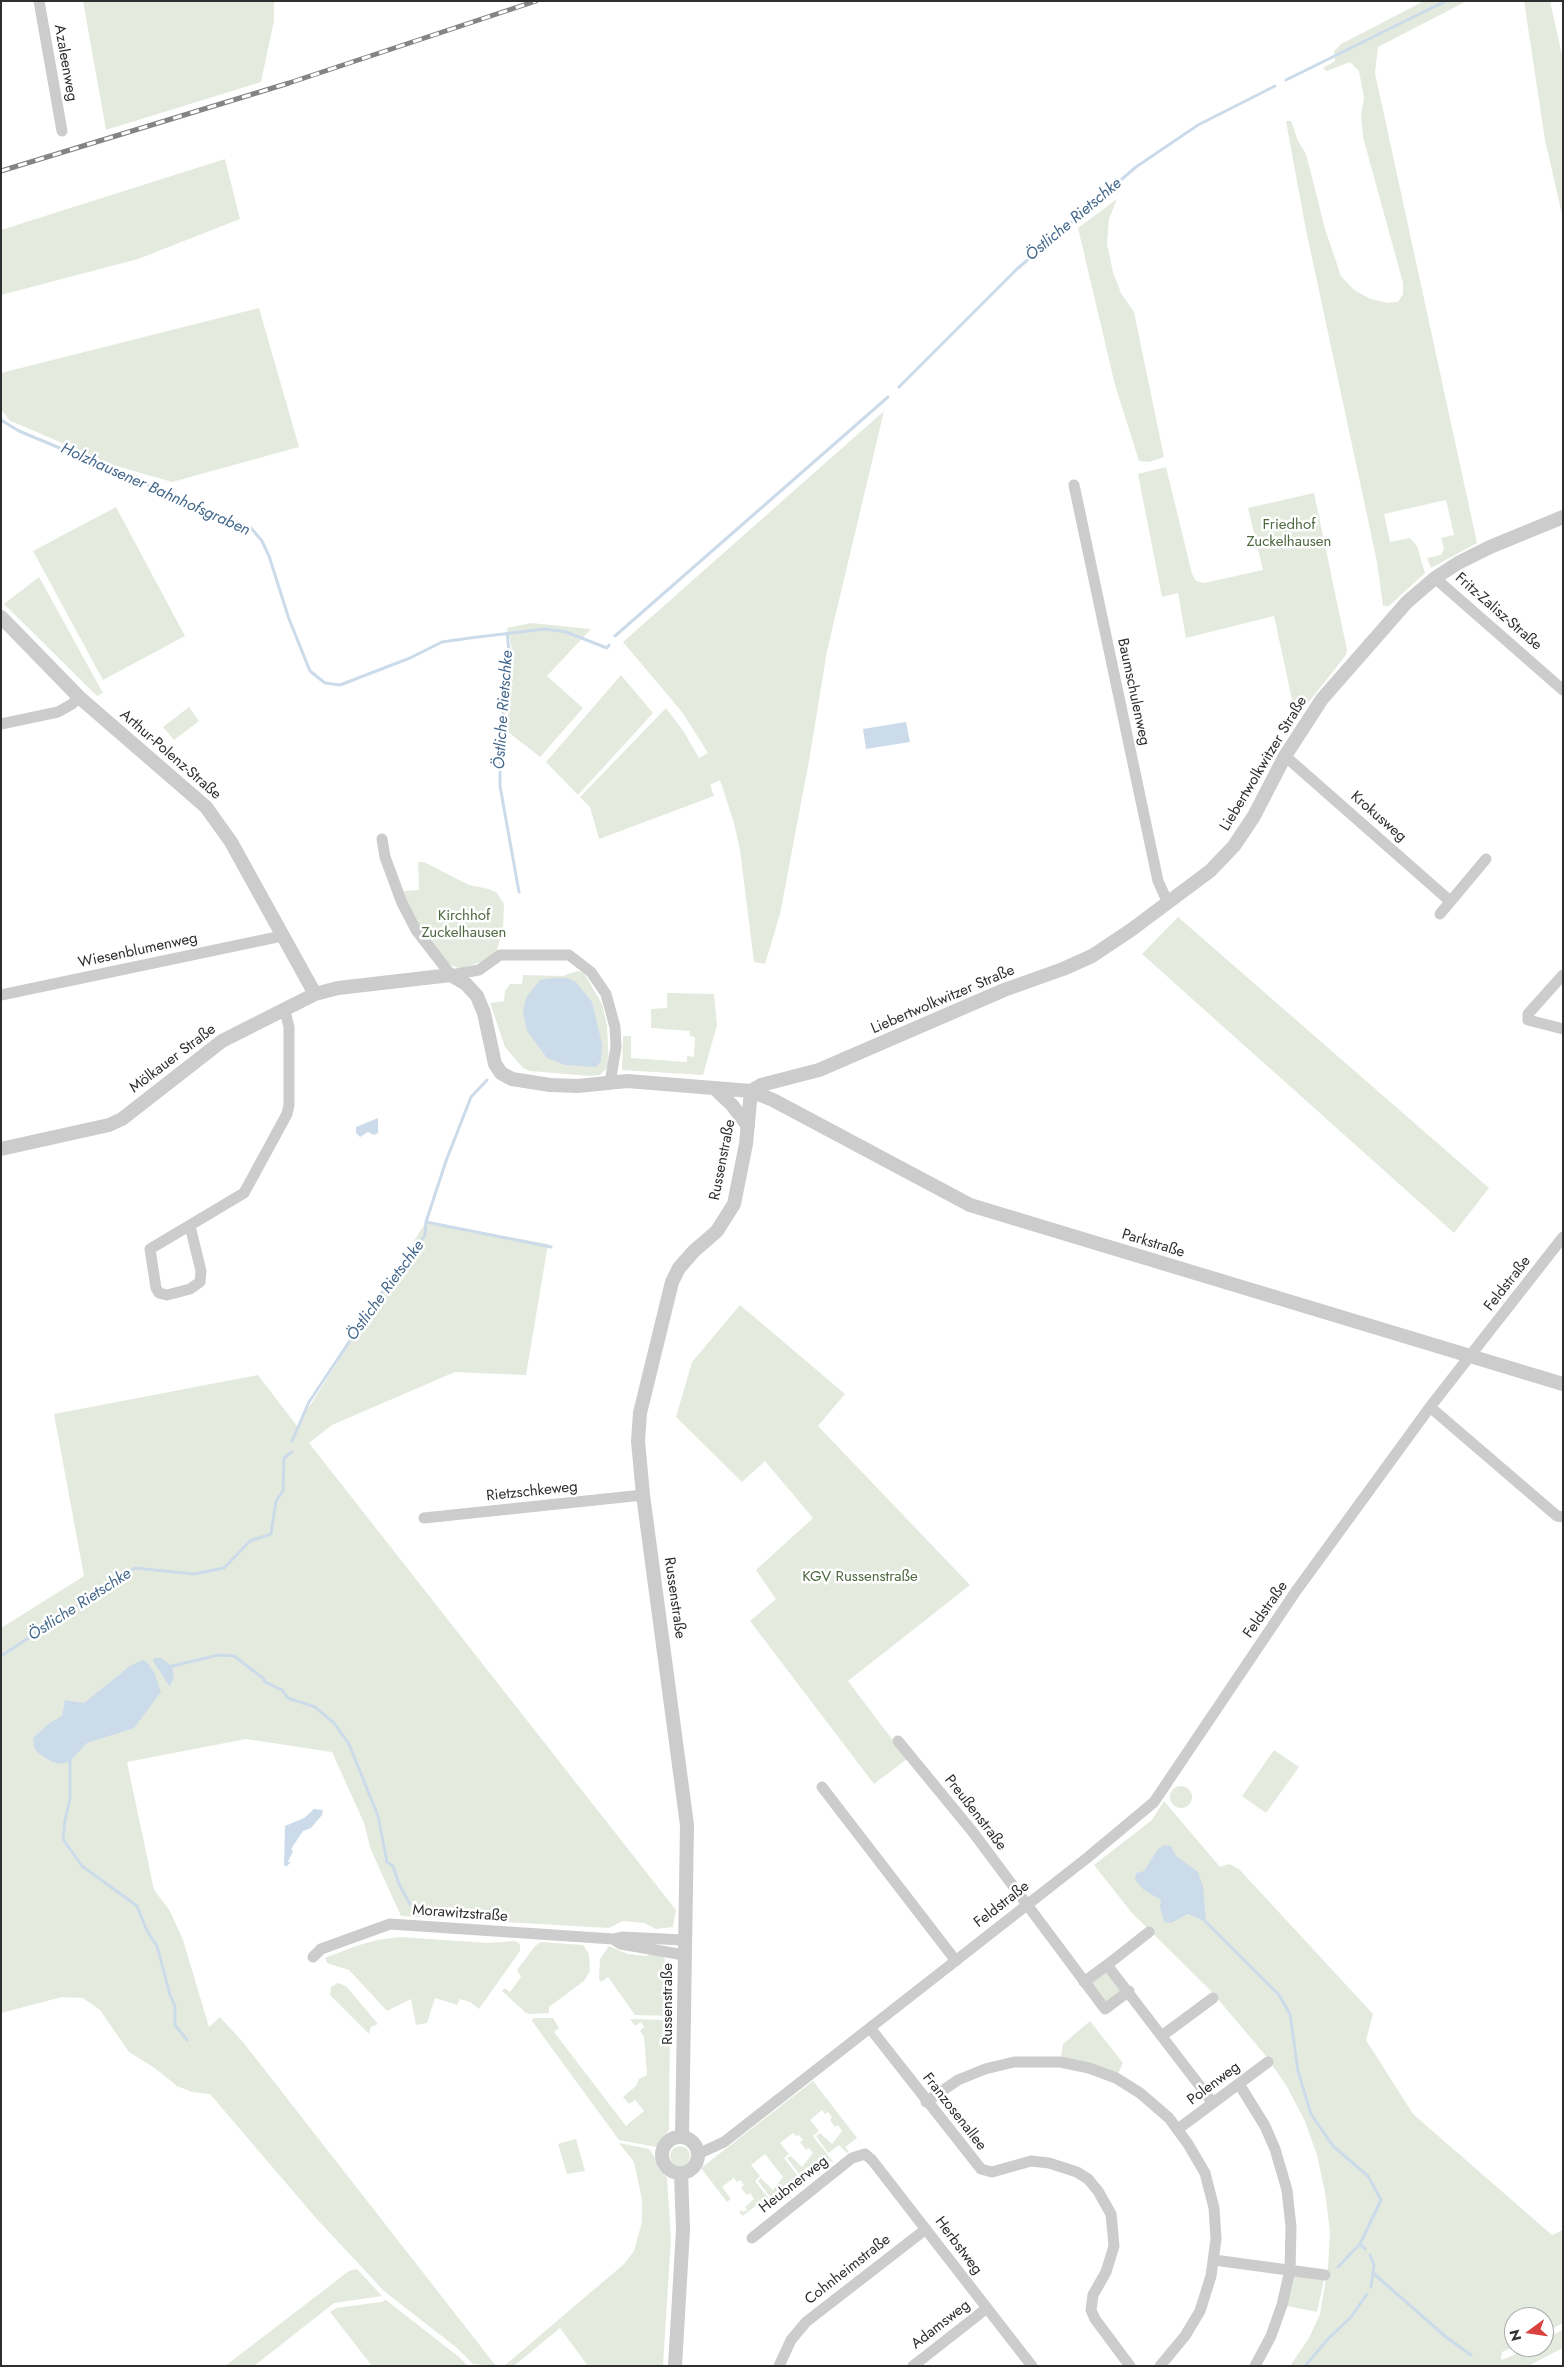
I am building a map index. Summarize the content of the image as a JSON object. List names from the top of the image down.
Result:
{
  "streets": {
    "street": [
      "Azaleenweg",
      "Fritz-Zalisz-Straße",
      "Baumschulenweg",
      "Arthur-Polenz-Straße",
      "Liebertwolkwitzer Straße",
      "Krokusweg",
      "Wiesenblumenweg",
      "Mölkauer Straße",
      "Russenstraße",
      "Parkstraße",
      "Feldstraße",
      "Rietzschkeweg",
      "Preußenstraße",
      "Morawitzstraße",
      "Polenweg",
      "Franzosenallee",
      "Heubnerweg",
      "Herbstweg",
      "Cohnheimstraße",
      "Adamsweg"
    ]
  },
  "crossings": [
    ["Fritz-Zalisz-Straße", "Liebertwolkwitzer Straße"],
    ["Baumschulenweg", "Liebertwolkwitzer Straße"],
    ["Arthur-Polenz-Straße", "Wiesenblumenweg"],
    ["Arthur-Polenz-Straße", "Mölkauer Straße"],
    ["Liebertwolkwitzer Straße", "Krokusweg"],
    ["Liebertwolkwitzer Straße", "Russenstraße"],
    ["Liebertwolkwitzer Straße", "Parkstraße"],
    ["Russenstraße", "Parkstraße"],
    ["Russenstraße", "Feldstraße"],
    ["Russenstraße", "Rietzschkeweg"],
    ["Russenstraße", "Morawitzstraße"],
    ["Parkstraße", "Feldstraße"],
    ["Feldstraße", "Preußenstraße"],
    ["Feldstraße", "Franzosenallee"],
    ["Heubnerweg", "Herbstweg"],
    ["Herbstweg", "Cohnheimstraße"],
    ["Herbstweg", "Adamsweg"]
  ],
  "water": ["Östliche Rietschke", "Holzhausener Bahnhofsgraben"],
  "parks": ["Friedhof Zuckelhausen", "Kirchhof Zuckelhausen", "KGV Russenstraße"],
  "north": "left"
}
